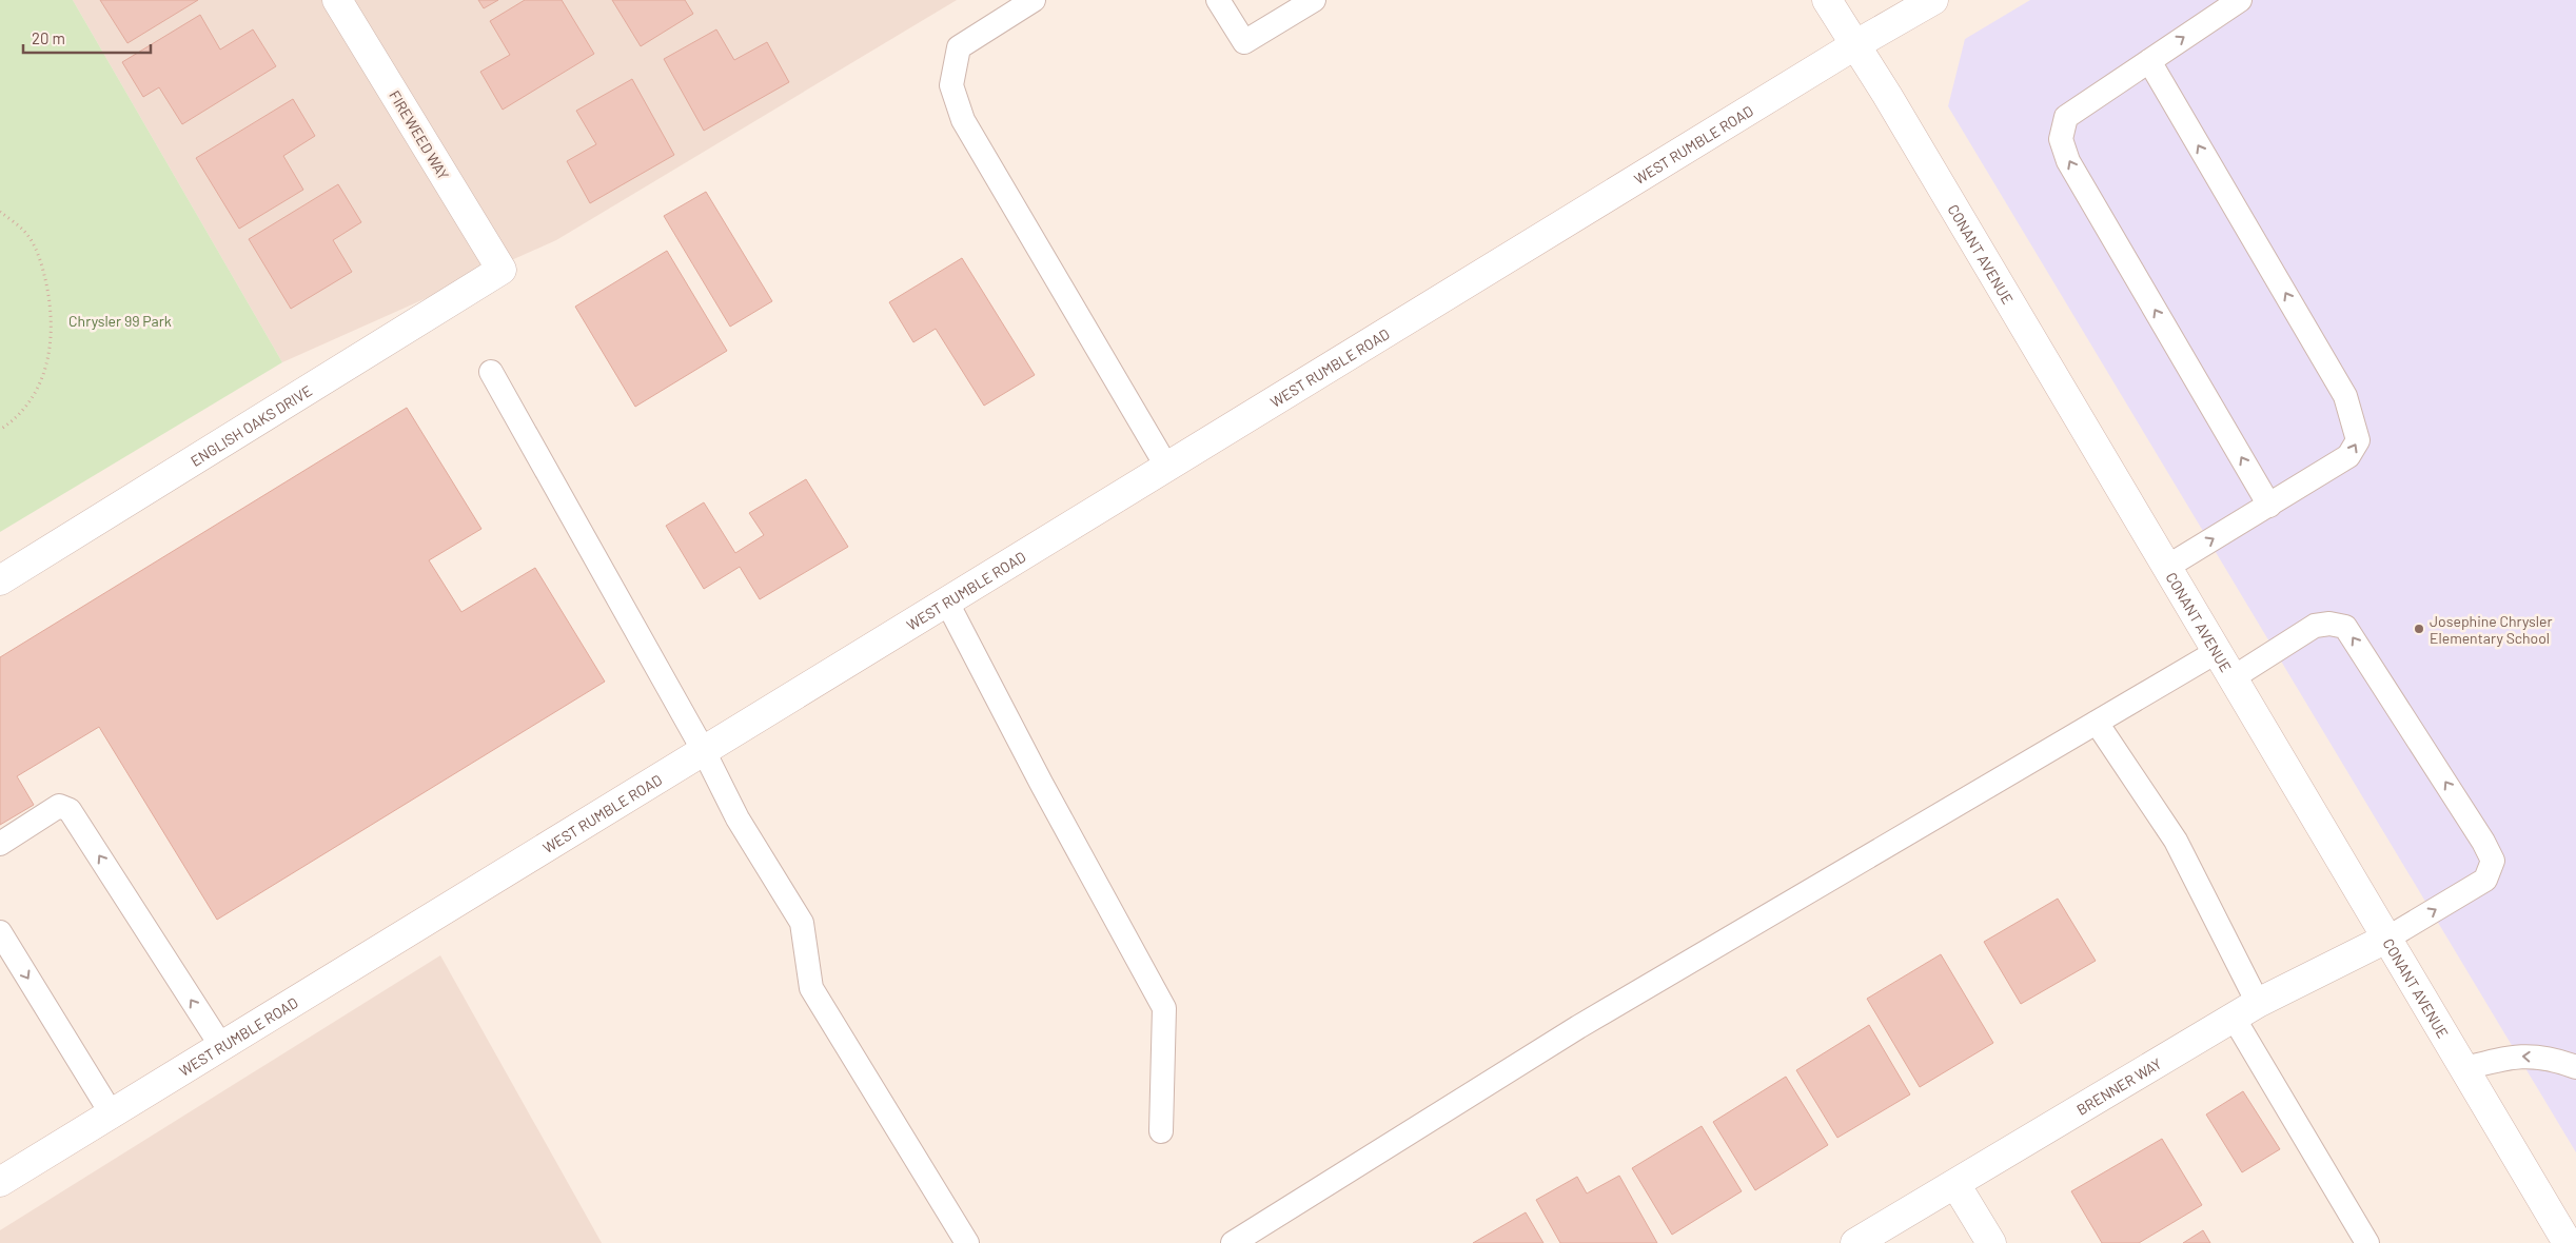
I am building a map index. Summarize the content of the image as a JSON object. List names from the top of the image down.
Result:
{
  "streets": {
    "street": [
      "FIREWEED WAY",
      "WEST RUMBLE ROAD",
      "CONANT AVENUE",
      "ENGLISH OAKS DRIVE",
      "BRENNER WAY"
    ]
  },
  "crossings": [
    ["FIREWEED WAY", "ENGLISH OAKS DRIVE"],
    ["WEST RUMBLE ROAD", "CONANT AVENUE"],
    ["CONANT AVENUE", "BRENNER WAY"]
  ],
  "parks": ["Chrysler 99 Park"],
  "places": ["Josephine Chrysler Elementary School"],
  "scale_bar": "20 m"
}
